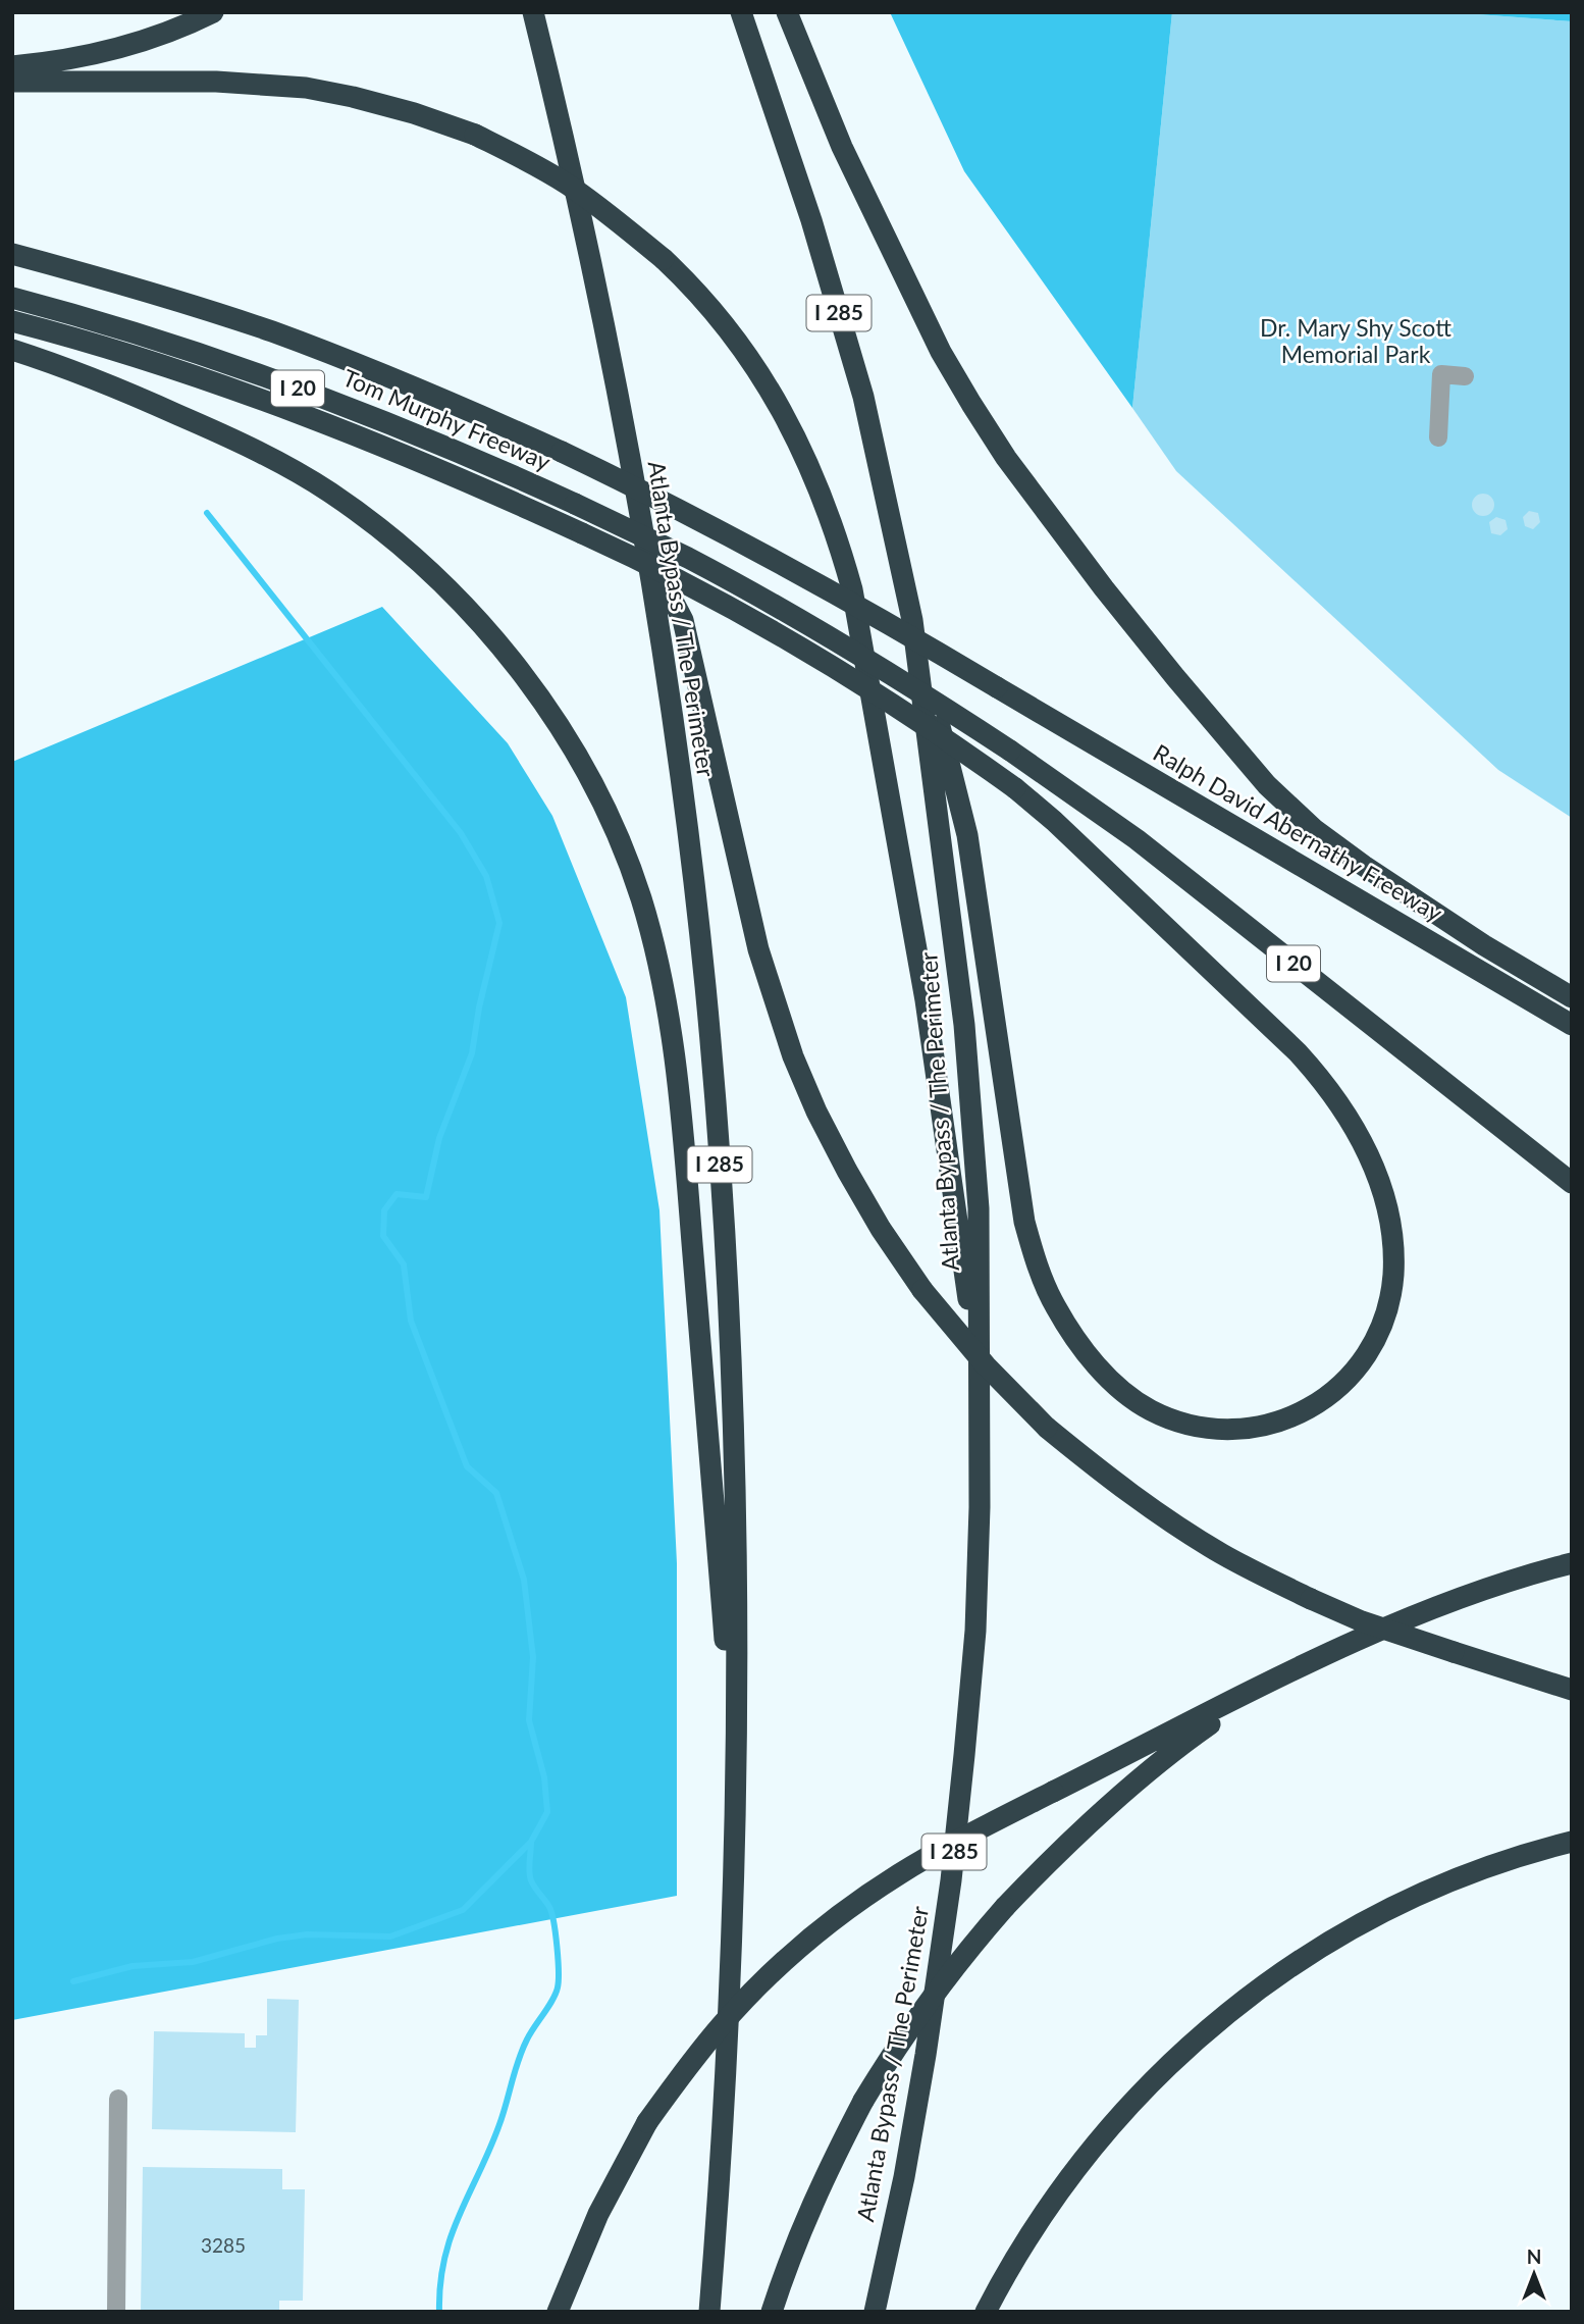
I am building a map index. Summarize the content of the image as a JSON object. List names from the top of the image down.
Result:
{
  "streets": {
    "highway": [
      "I 285",
      "I 20",
      "Tom Murphy Freeway",
      "Atlanta Bypass / The Perimeter",
      "Ralph David Abernathy Freeway"
    ]
  },
  "crossings": [
    ["Tom Murphy Freeway", "Ralph David Abernathy Freeway"]
  ],
  "parks": ["Dr. Mary Shy Scott Memorial Park"],
  "house_numbers": ["3285"],
  "north": "top"
}
